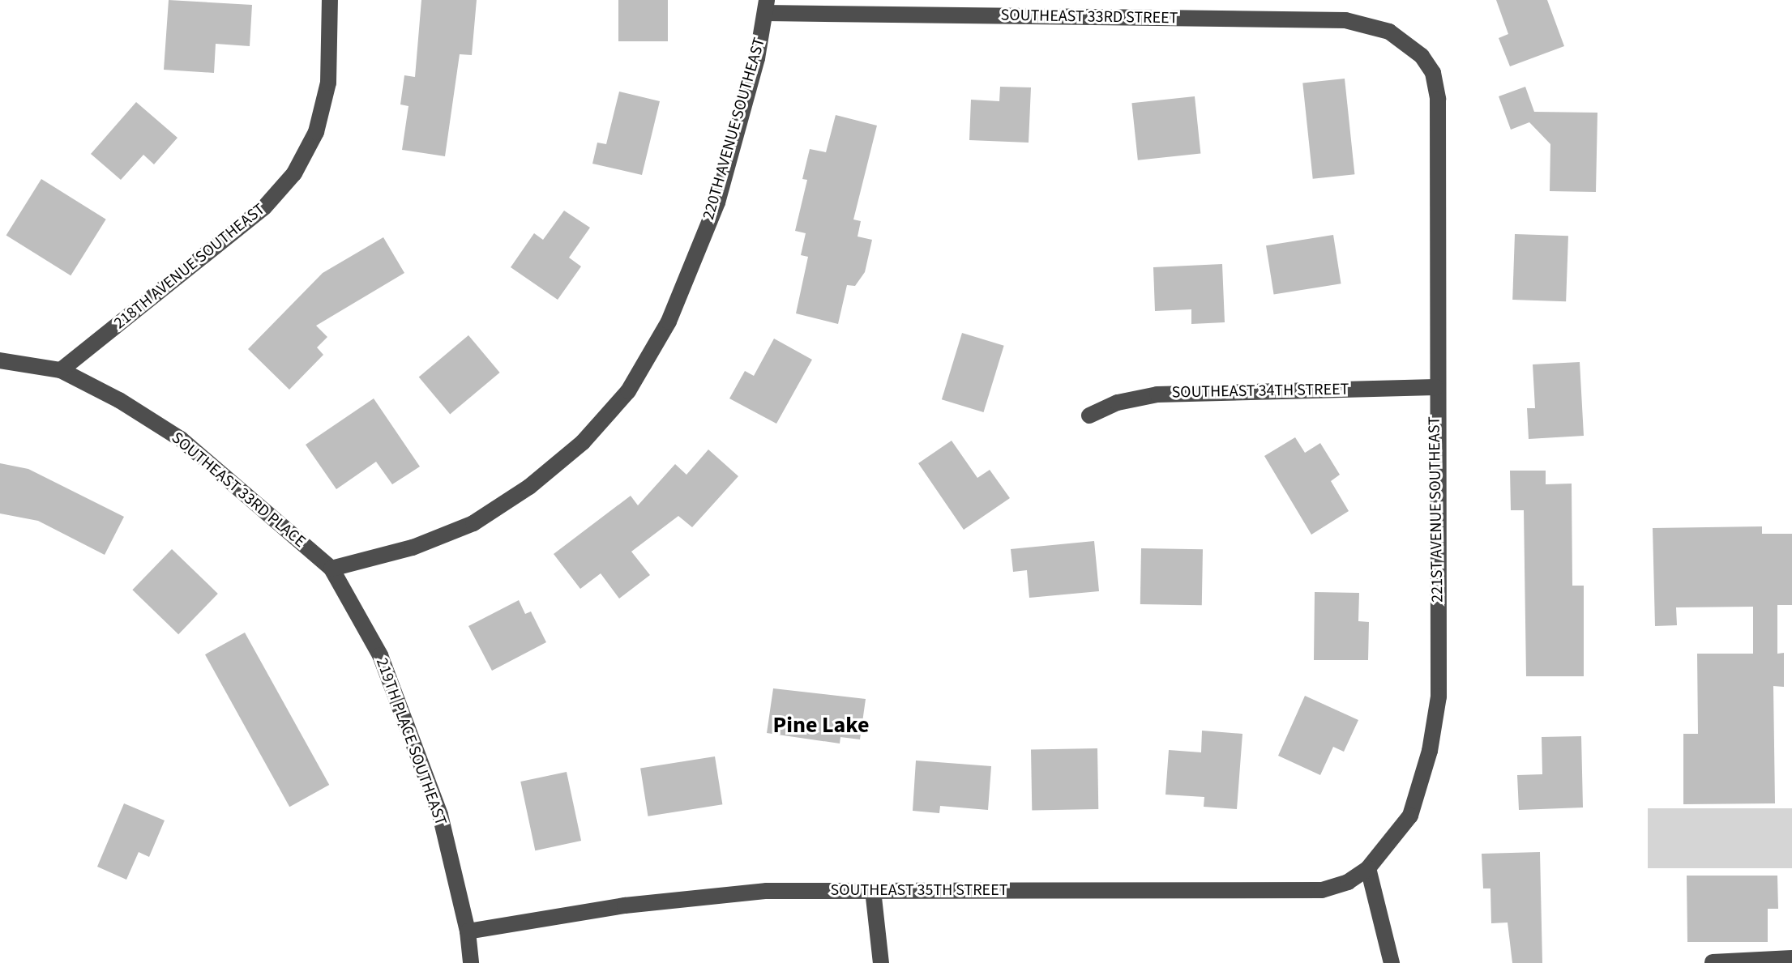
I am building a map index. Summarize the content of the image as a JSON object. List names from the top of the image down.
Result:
{
  "streets": {
    "street": [
      "SOUTHEAST 33RD STREET",
      "220TH AVENUE SOUTHEAST",
      "218TH AVENUE SOUTHEAST",
      "SOUTHEAST 34TH STREET",
      "SOUTHEAST 33RD PLACE",
      "221ST AVENUE SOUTHEAST",
      "219TH PLACE SOUTHEAST",
      "SOUTHEAST 35TH STREET"
    ]
  },
  "crossings": [
    ["SOUTHEAST 33RD STREET", "220TH AVENUE SOUTHEAST"],
    ["SOUTHEAST 33RD STREET", "221ST AVENUE SOUTHEAST"],
    ["220TH AVENUE SOUTHEAST", "SOUTHEAST 33RD PLACE"],
    ["220TH AVENUE SOUTHEAST", "219TH PLACE SOUTHEAST"],
    ["218TH AVENUE SOUTHEAST", "SOUTHEAST 33RD PLACE"],
    ["SOUTHEAST 34TH STREET", "221ST AVENUE SOUTHEAST"],
    ["SOUTHEAST 33RD PLACE", "219TH PLACE SOUTHEAST"],
    ["221ST AVENUE SOUTHEAST", "SOUTHEAST 35TH STREET"],
    ["219TH PLACE SOUTHEAST", "SOUTHEAST 35TH STREET"]
  ],
  "districts": ["Pine Lake"]
}
